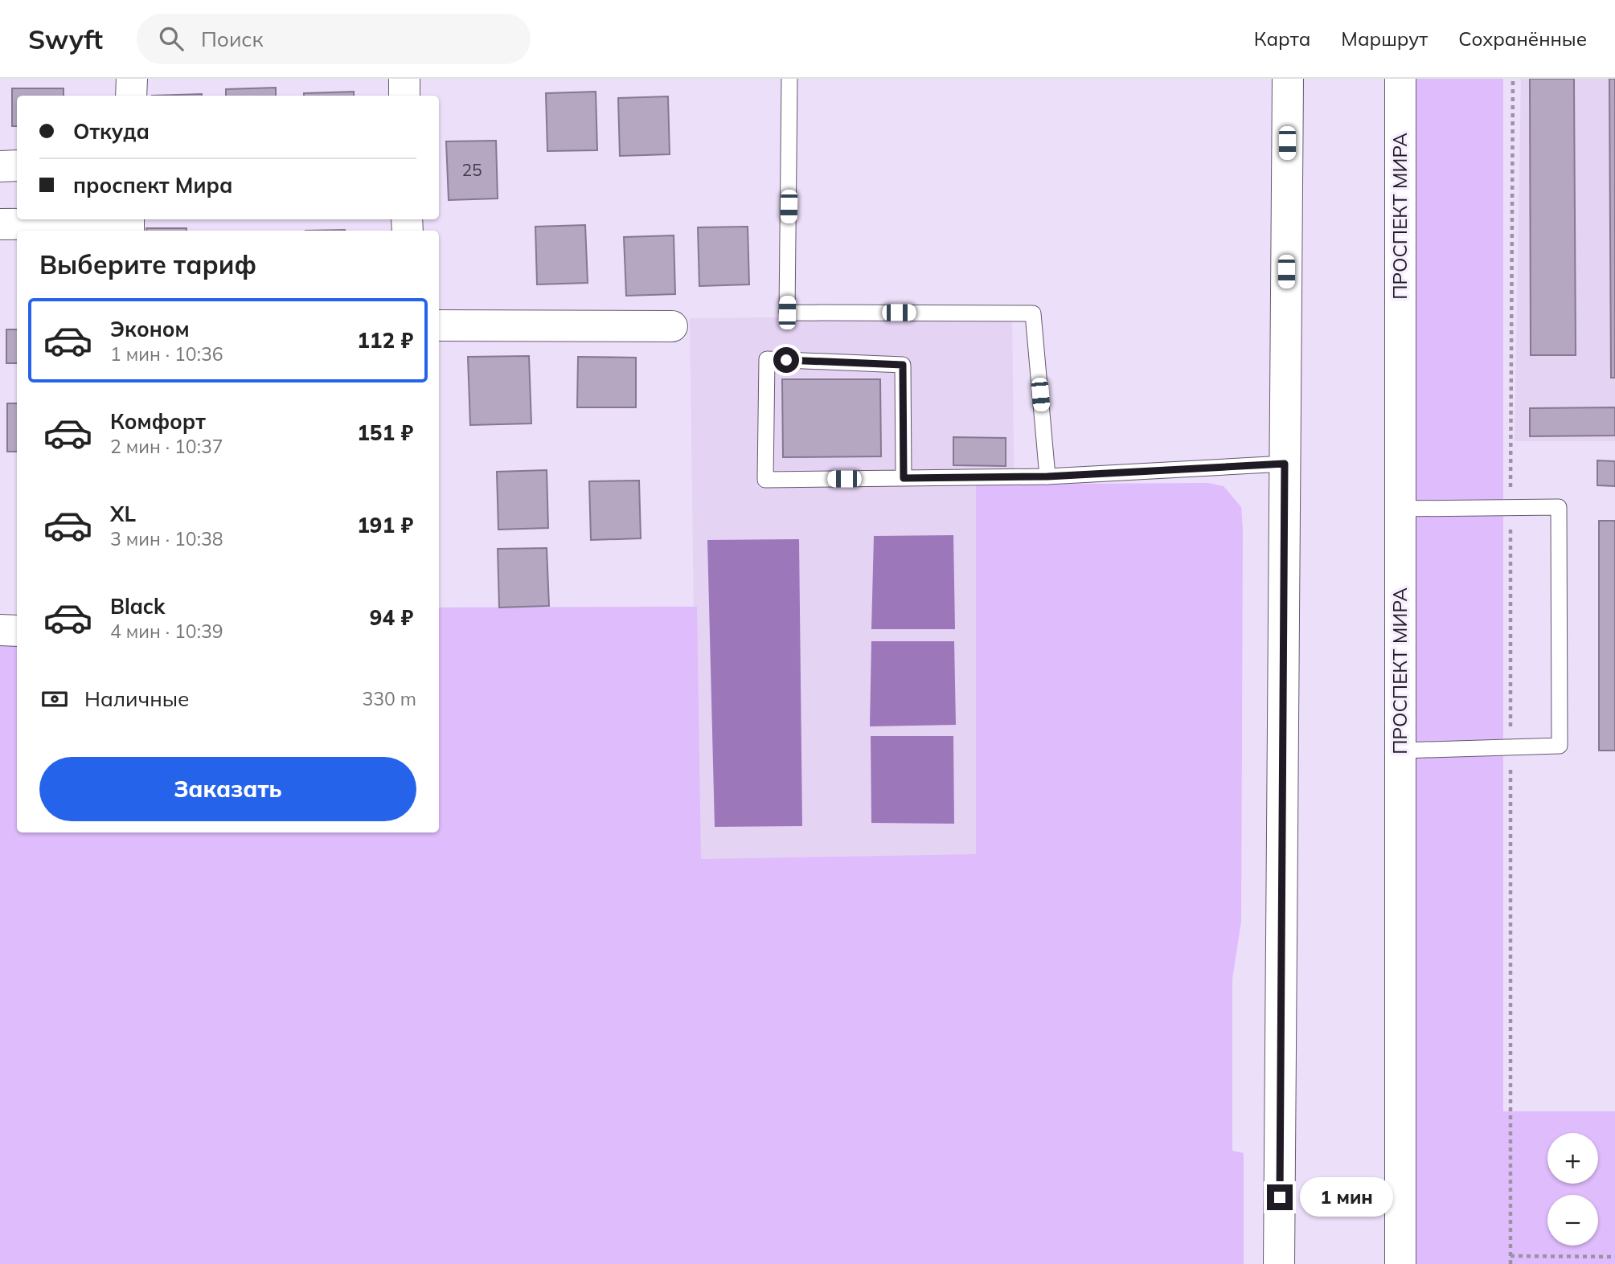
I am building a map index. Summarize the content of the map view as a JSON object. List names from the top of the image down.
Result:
{
  "streets": {
    "main road": ["ПРОСПЕКТ МИРА"]
  },
  "house_numbers": ["25"],
  "page": {
    "header": "Swyft",
    "search": "Поиск",
    "nav": ["Карта", "Маршрут", "Сохранённые"],
    "banner": ["Откуда", "проспект Мира"],
    "heading": "Выберите тариф",
    "list": [
      {
        "name": "Эконом",
        "note": "1 мин · 10:36",
        "value": "112 ₽"
      },
      {
        "name": "Комфорт",
        "note": "2 мин · 10:37",
        "value": "151 ₽"
      },
      {
        "name": "XL",
        "note": "3 мин · 10:38",
        "value": "191 ₽"
      },
      {
        "name": "Black",
        "note": "4 мин · 10:39",
        "value": "94 ₽"
      }
    ],
    "pay": ["Наличные", "330 m"],
    "buttons": "Заказать",
    "map_buttons": ["+", "−"],
    "bubble": "1 мин"
  }
}
